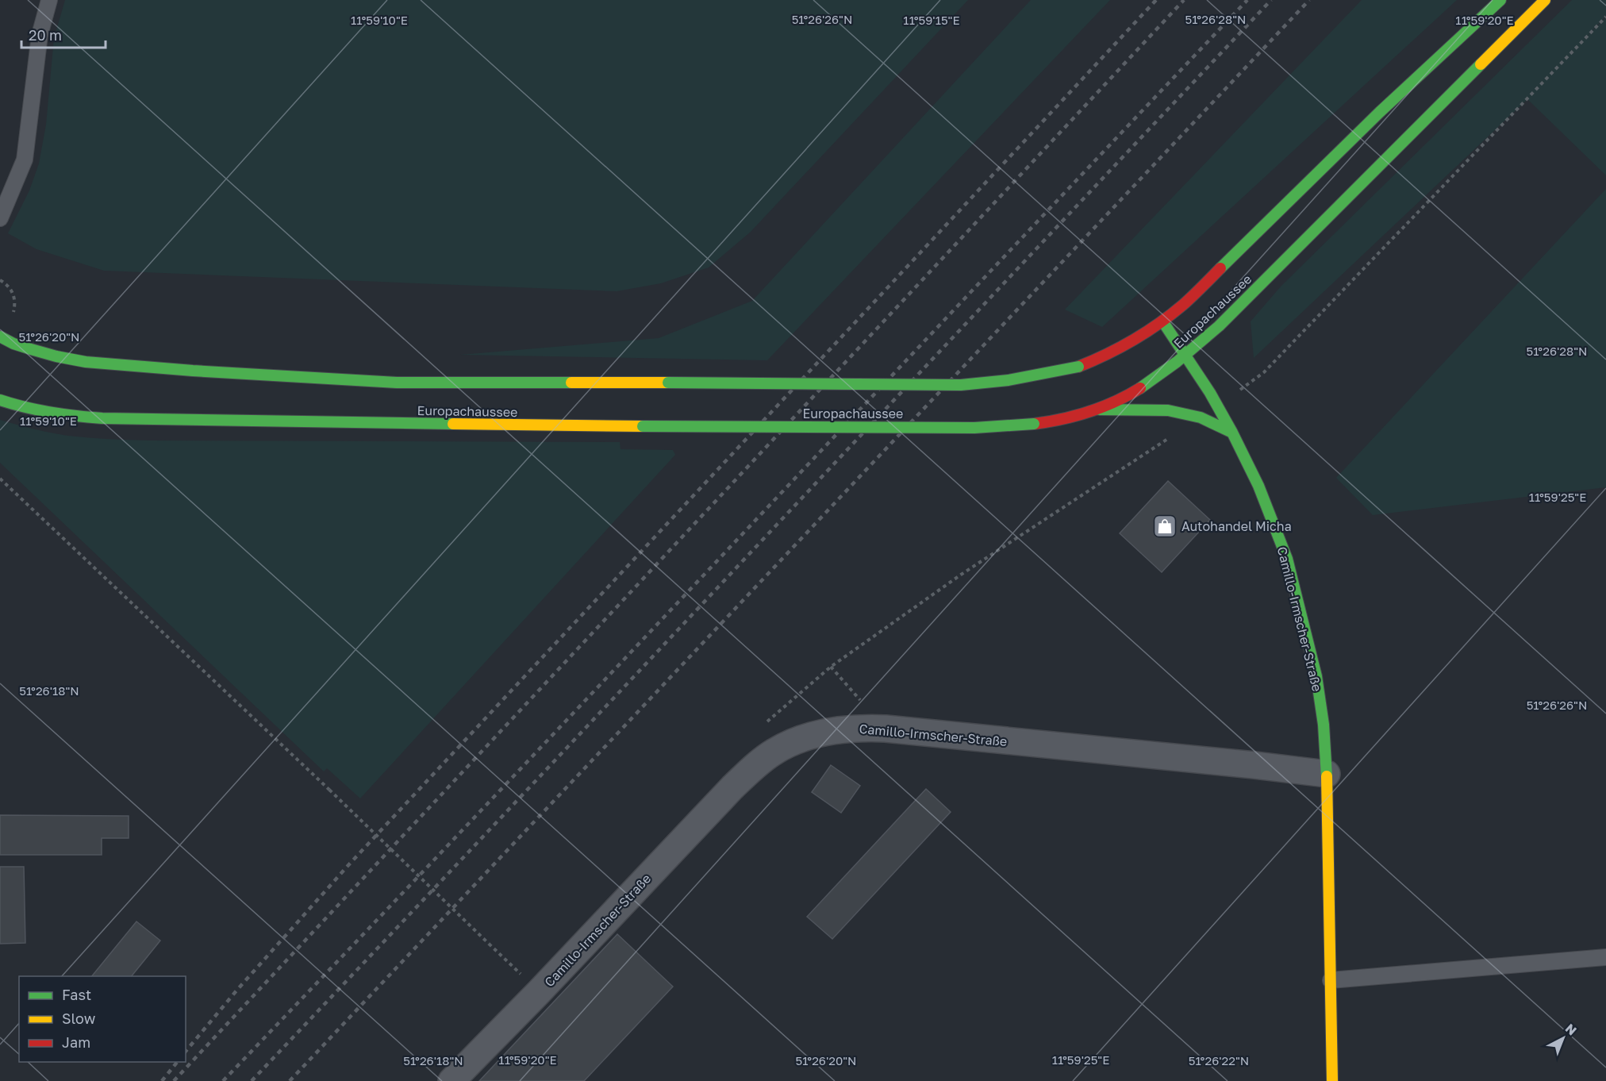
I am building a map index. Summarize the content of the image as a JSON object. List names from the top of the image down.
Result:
{
  "streets": {
    "main road": ["Europachaussee", "Camillo-Irmscher-Straße"]
  },
  "crossings": [
    ["Europachaussee", "Camillo-Irmscher-Straße"]
  ],
  "places": {
    "shop": ["Autohandel Micha"]
  },
  "legend": ["Fast", "Slow", "Jam"],
  "scale_bar": "20 m",
  "north": "top right",
  "coordinates": [
    "51°26'26\"N",
    "51°26'28\"N",
    "11°59'10\"E",
    "11°59'15\"E",
    "11°59'20\"E",
    "51°26'20\"N",
    "11°59'25\"E",
    "51°26'18\"N",
    "51°26'22\"N"
  ]
}
